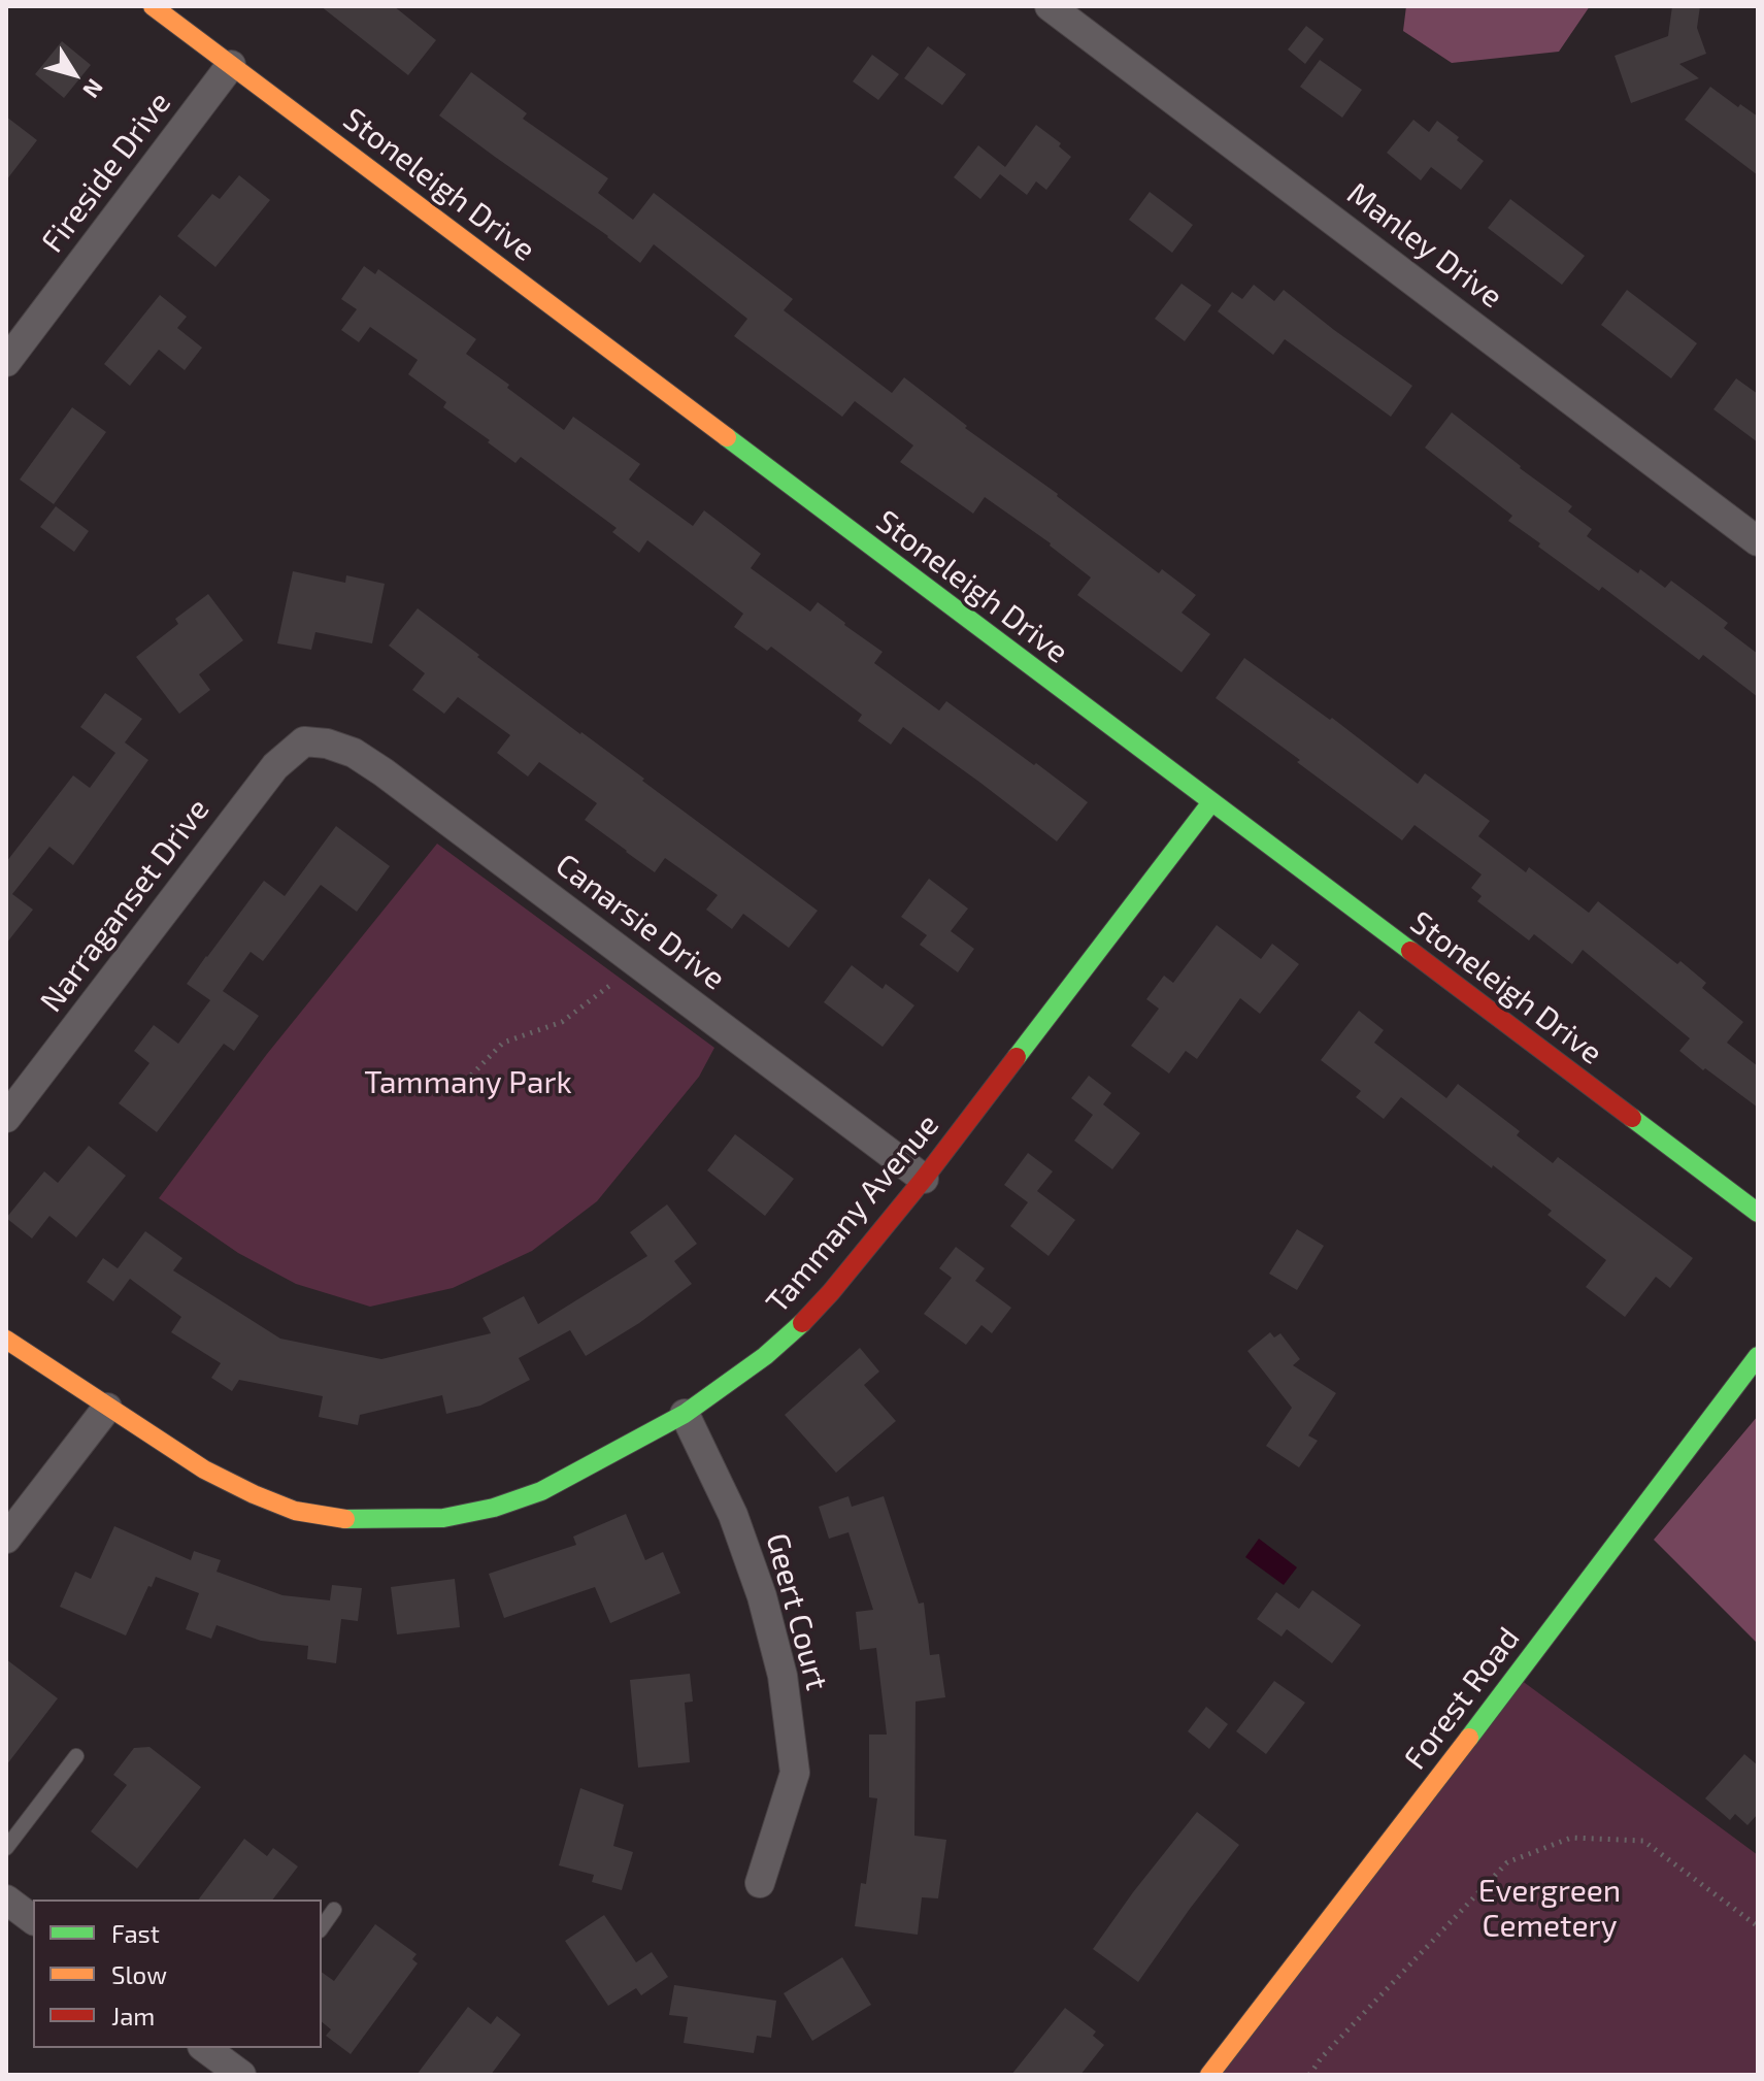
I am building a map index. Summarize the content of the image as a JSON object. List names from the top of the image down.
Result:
{
  "streets": {
    "street": [
      "Fireside Drive",
      "Stoneleigh Drive",
      "Manley Drive",
      "Narraganset Drive",
      "Canarsie Drive",
      "Tammany Avenue",
      "Geert Court",
      "Forest Road"
    ]
  },
  "crossings": [
    ["Fireside Drive", "Stoneleigh Drive"],
    ["Stoneleigh Drive", "Tammany Avenue"],
    ["Narraganset Drive", "Canarsie Drive"],
    ["Canarsie Drive", "Tammany Avenue"],
    ["Tammany Avenue", "Geert Court"]
  ],
  "parks": ["Tammany Park", "Evergreen Cemetery"],
  "legend": ["Fast", "Slow", "Jam"],
  "north": "bottom right"
}
